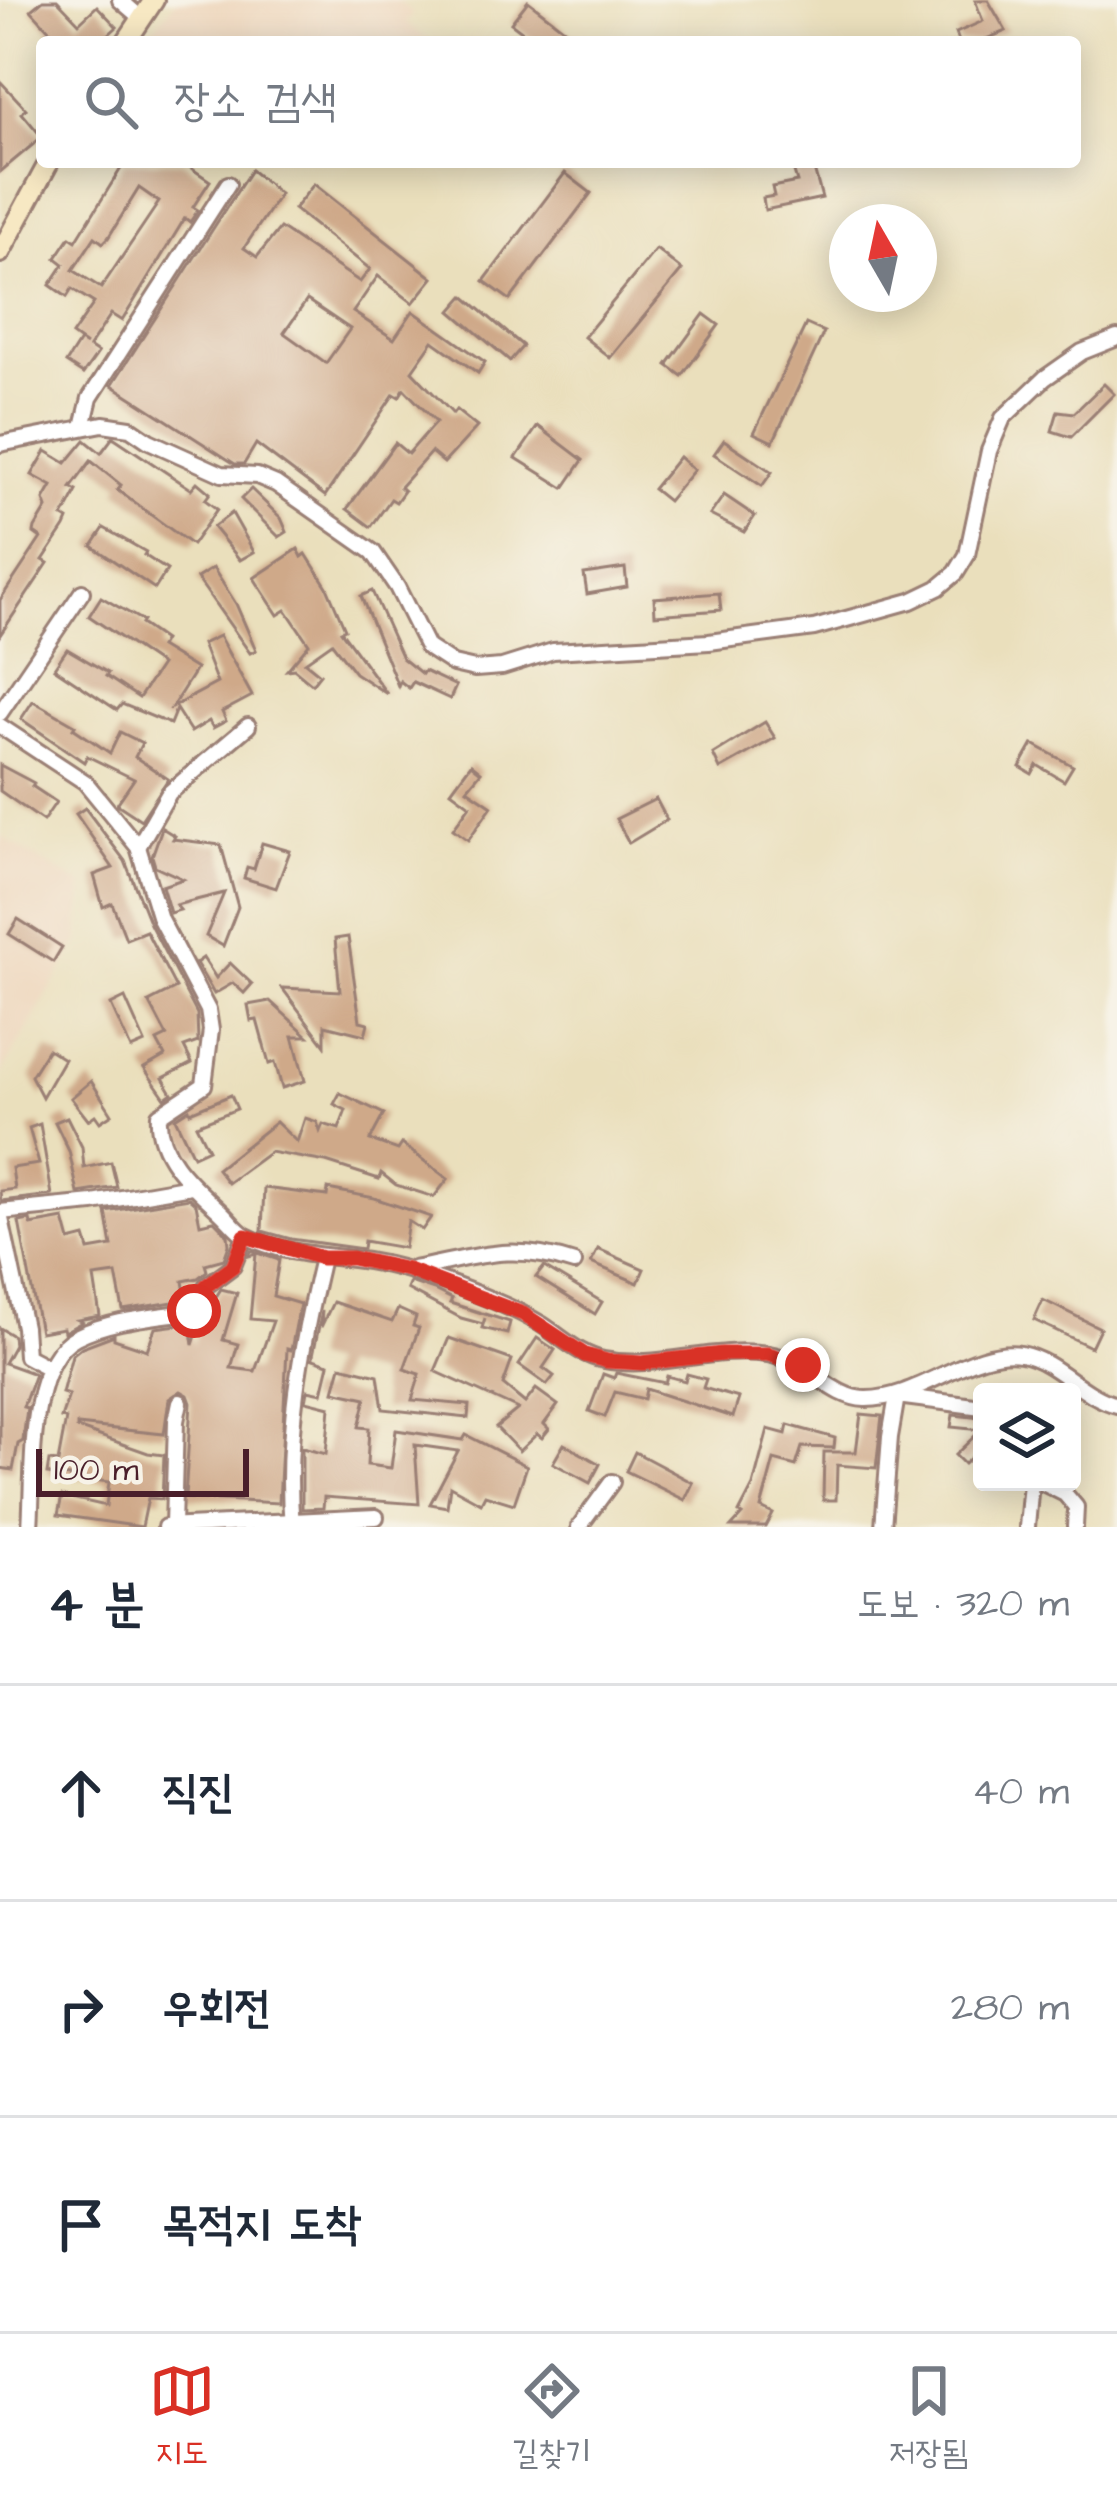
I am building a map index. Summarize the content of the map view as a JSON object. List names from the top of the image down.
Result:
{
  "scale_bar": "100 m",
  "north": "top",
  "page": {
    "search": "장소 검색",
    "scale": "100 m",
    "heading": ["4 분", "도보 · 320 m"],
    "list": [
      ["직진", "40 m"],
      ["우회전", "280 m"],
      "목적지 도착"
    ],
    "nav": ["지도", "길찾기", "저장됨"]
  }
}
